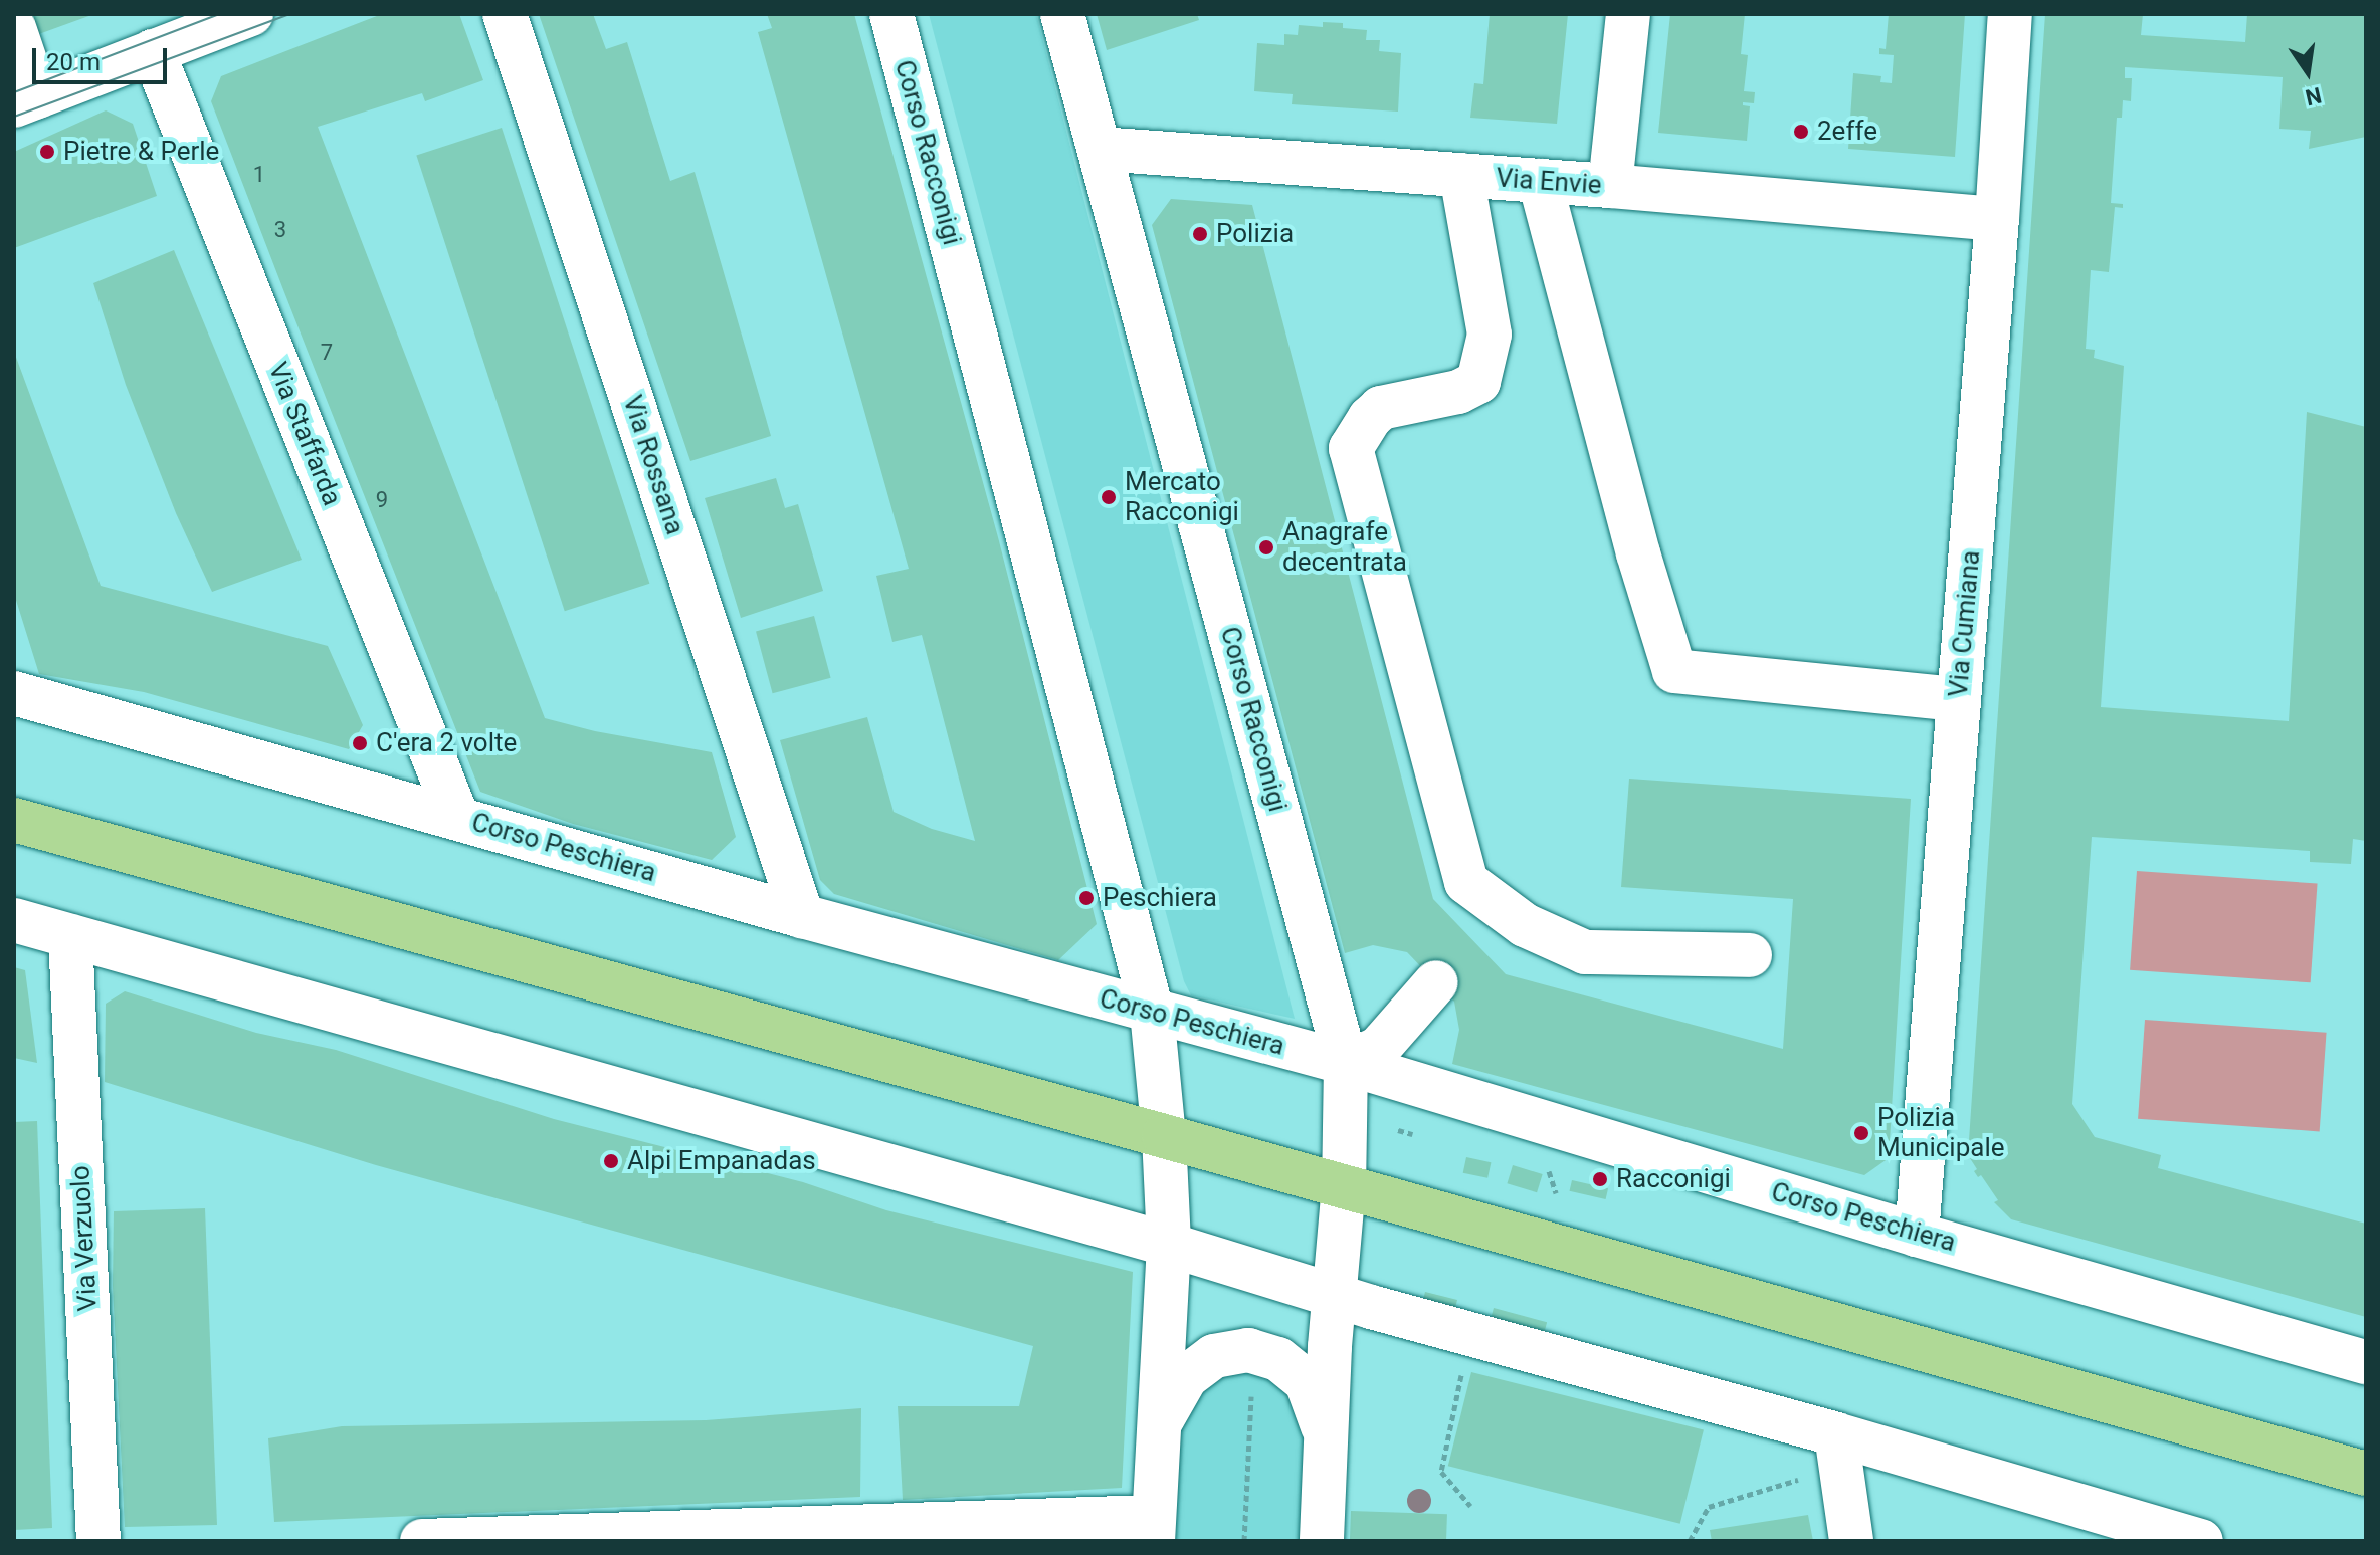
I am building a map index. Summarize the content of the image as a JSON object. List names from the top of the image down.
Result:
{
  "streets": {
    "street": [
      "Corso Racconigi",
      "Via Envie",
      "Via Staffarda",
      "Via Rossana",
      "Via Cumiana",
      "Corso Peschiera",
      "Via Verzuolo"
    ]
  },
  "crossings": [
    ["Corso Racconigi", "Via Envie"],
    ["Corso Racconigi", "Corso Peschiera"],
    ["Via Envie", "Via Cumiana"],
    ["Via Staffarda", "Corso Peschiera"],
    ["Via Rossana", "Corso Peschiera"],
    ["Via Cumiana", "Corso Peschiera"]
  ],
  "places": [
    "2effe",
    "Pietre & Perle",
    "Polizia",
    "Mercato Racconigi",
    "Anagrafe decentrata",
    "C'era 2 volte",
    "Peschiera",
    "Polizia Municipale",
    "Alpi Empanadas",
    "Racconigi"
  ],
  "house_numbers": [
    "1",
    "3",
    "7",
    "9"
  ],
  "scale_bar": "20 m",
  "north": "bottom"
}
